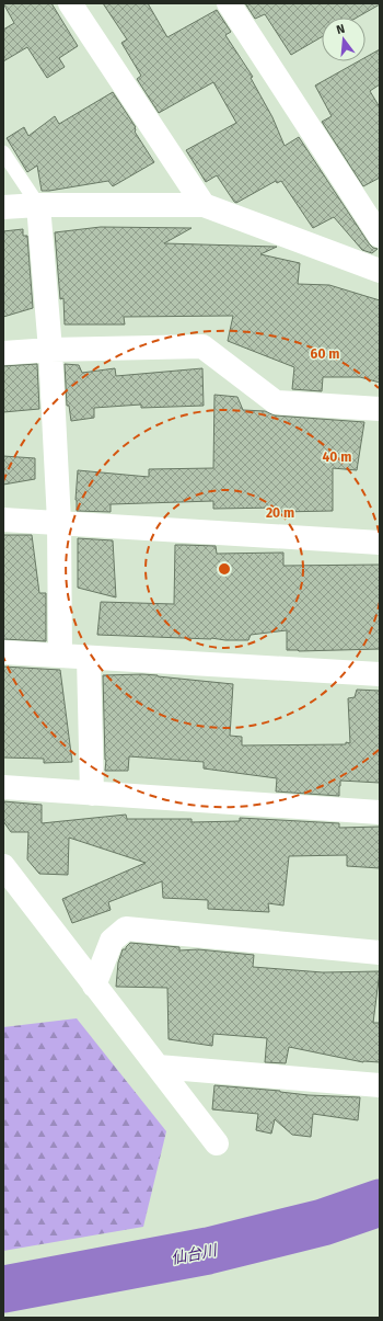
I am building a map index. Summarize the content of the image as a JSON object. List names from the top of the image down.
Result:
{
  "water": ["仙台川"],
  "north": "top",
  "rings": ["60 m", "40 m", "20 m"]
}
